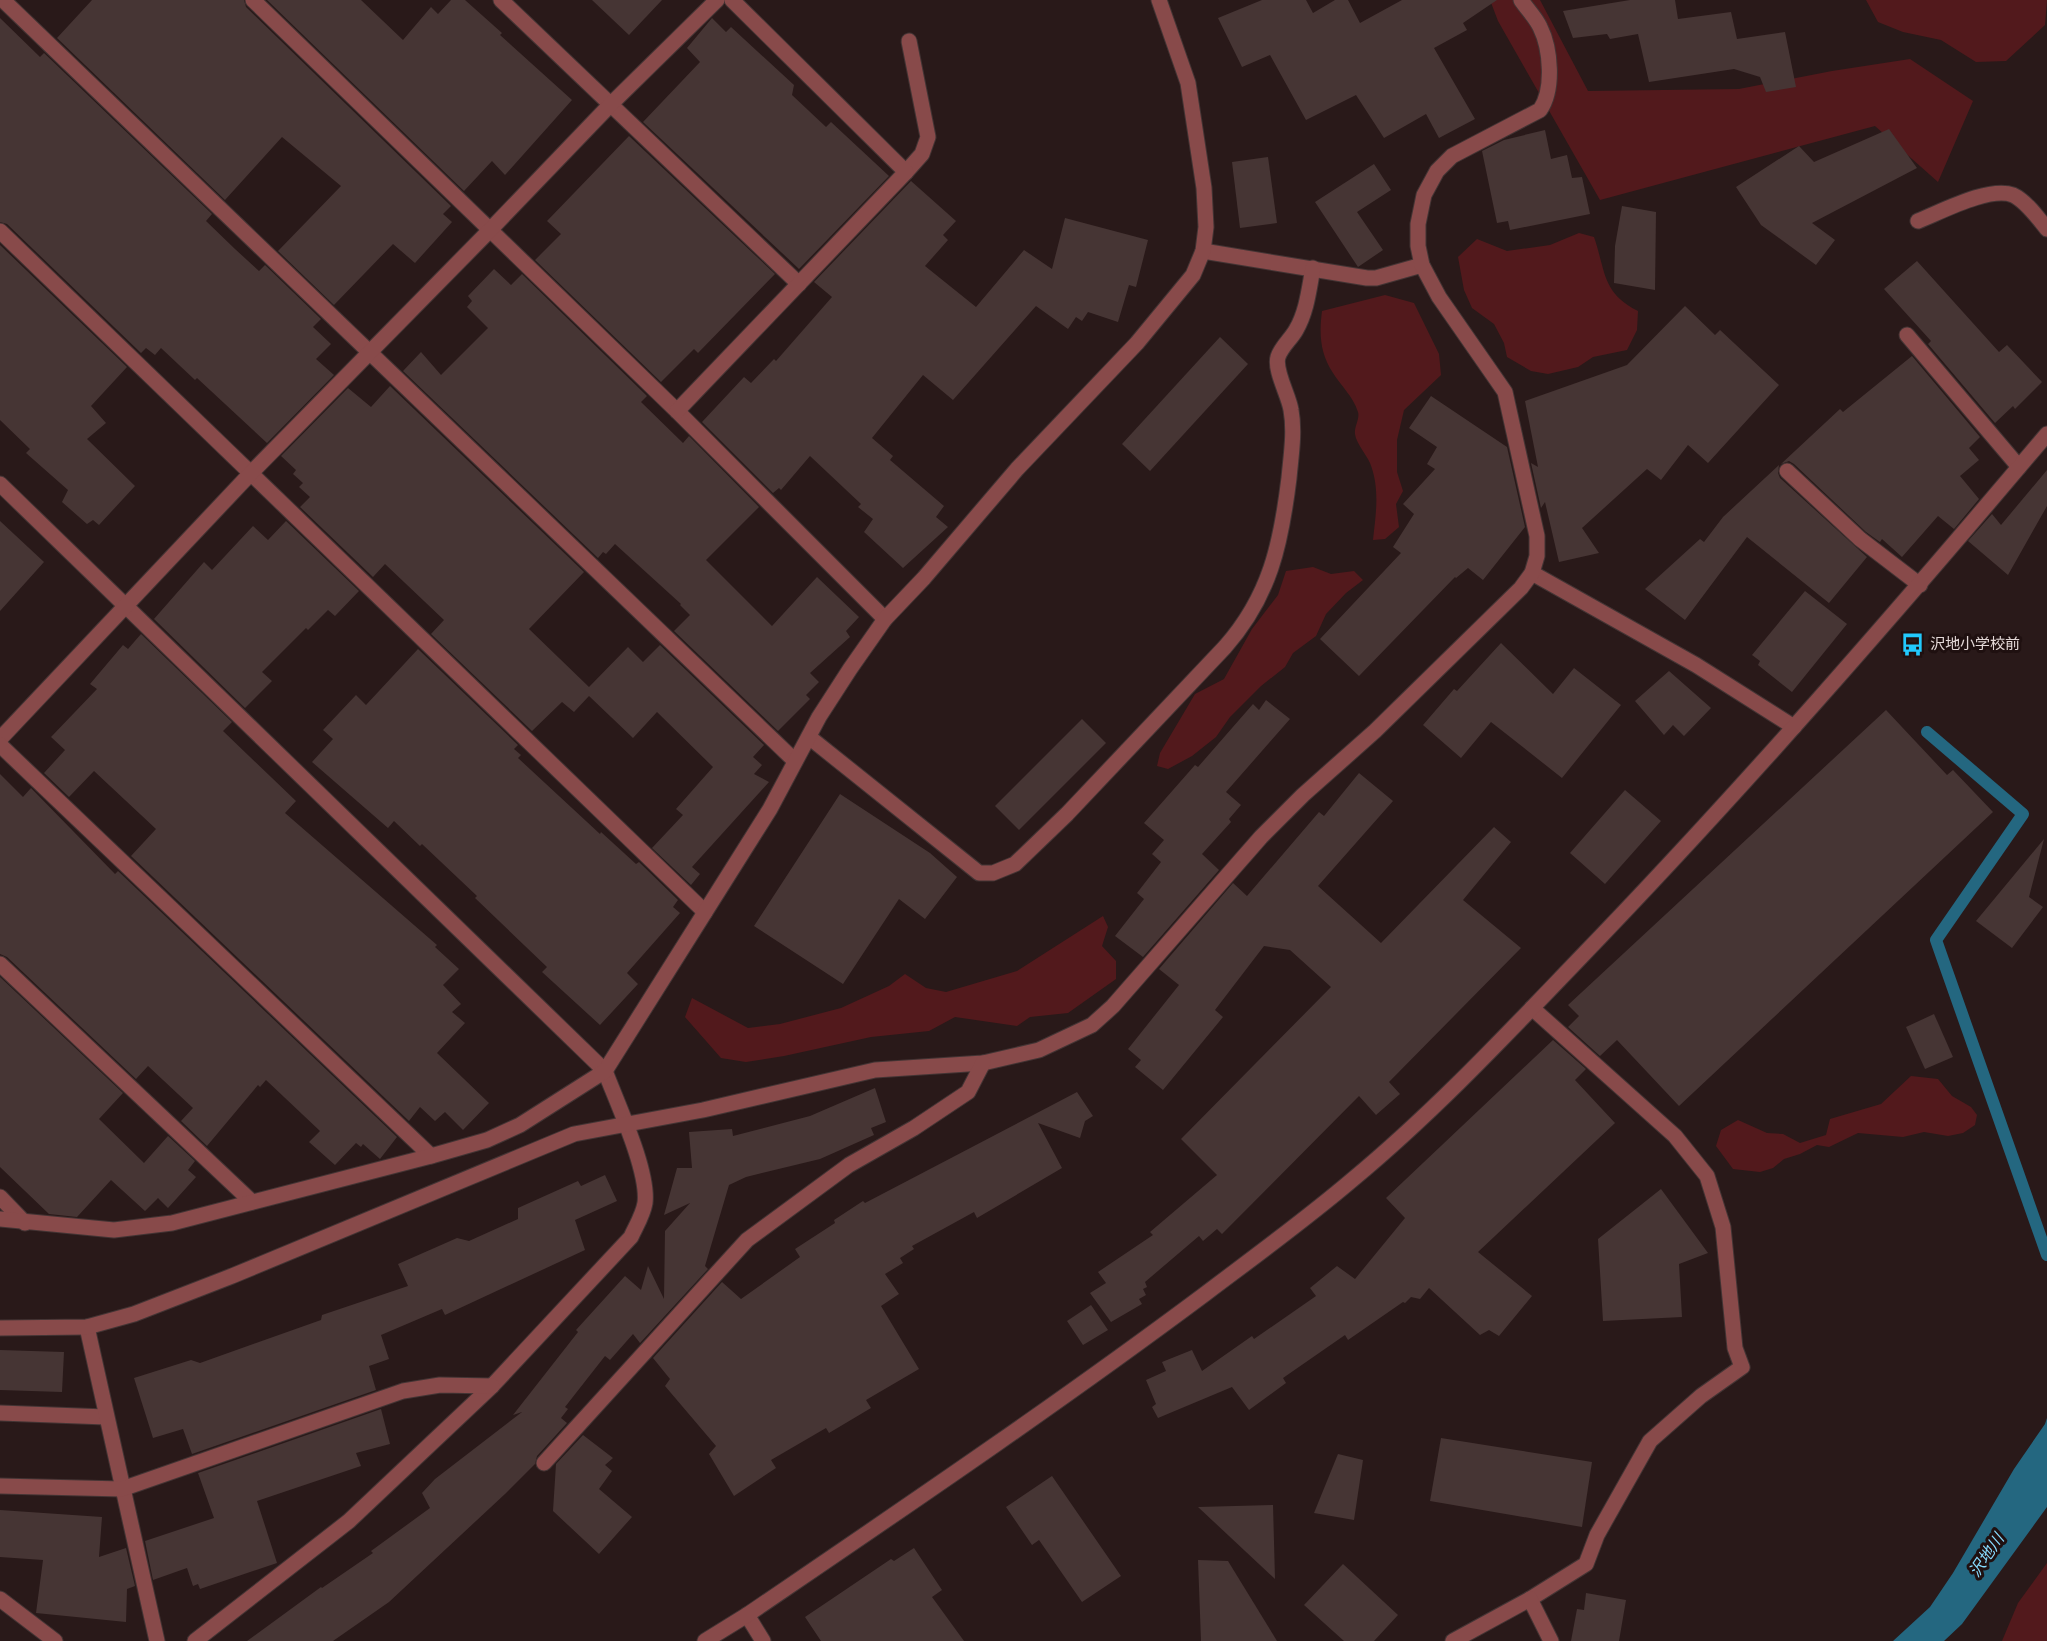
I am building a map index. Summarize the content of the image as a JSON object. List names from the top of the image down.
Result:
{
  "water": ["沢地川"],
  "places": {
    "bus stop": ["沢地小学校前"]
  }
}
